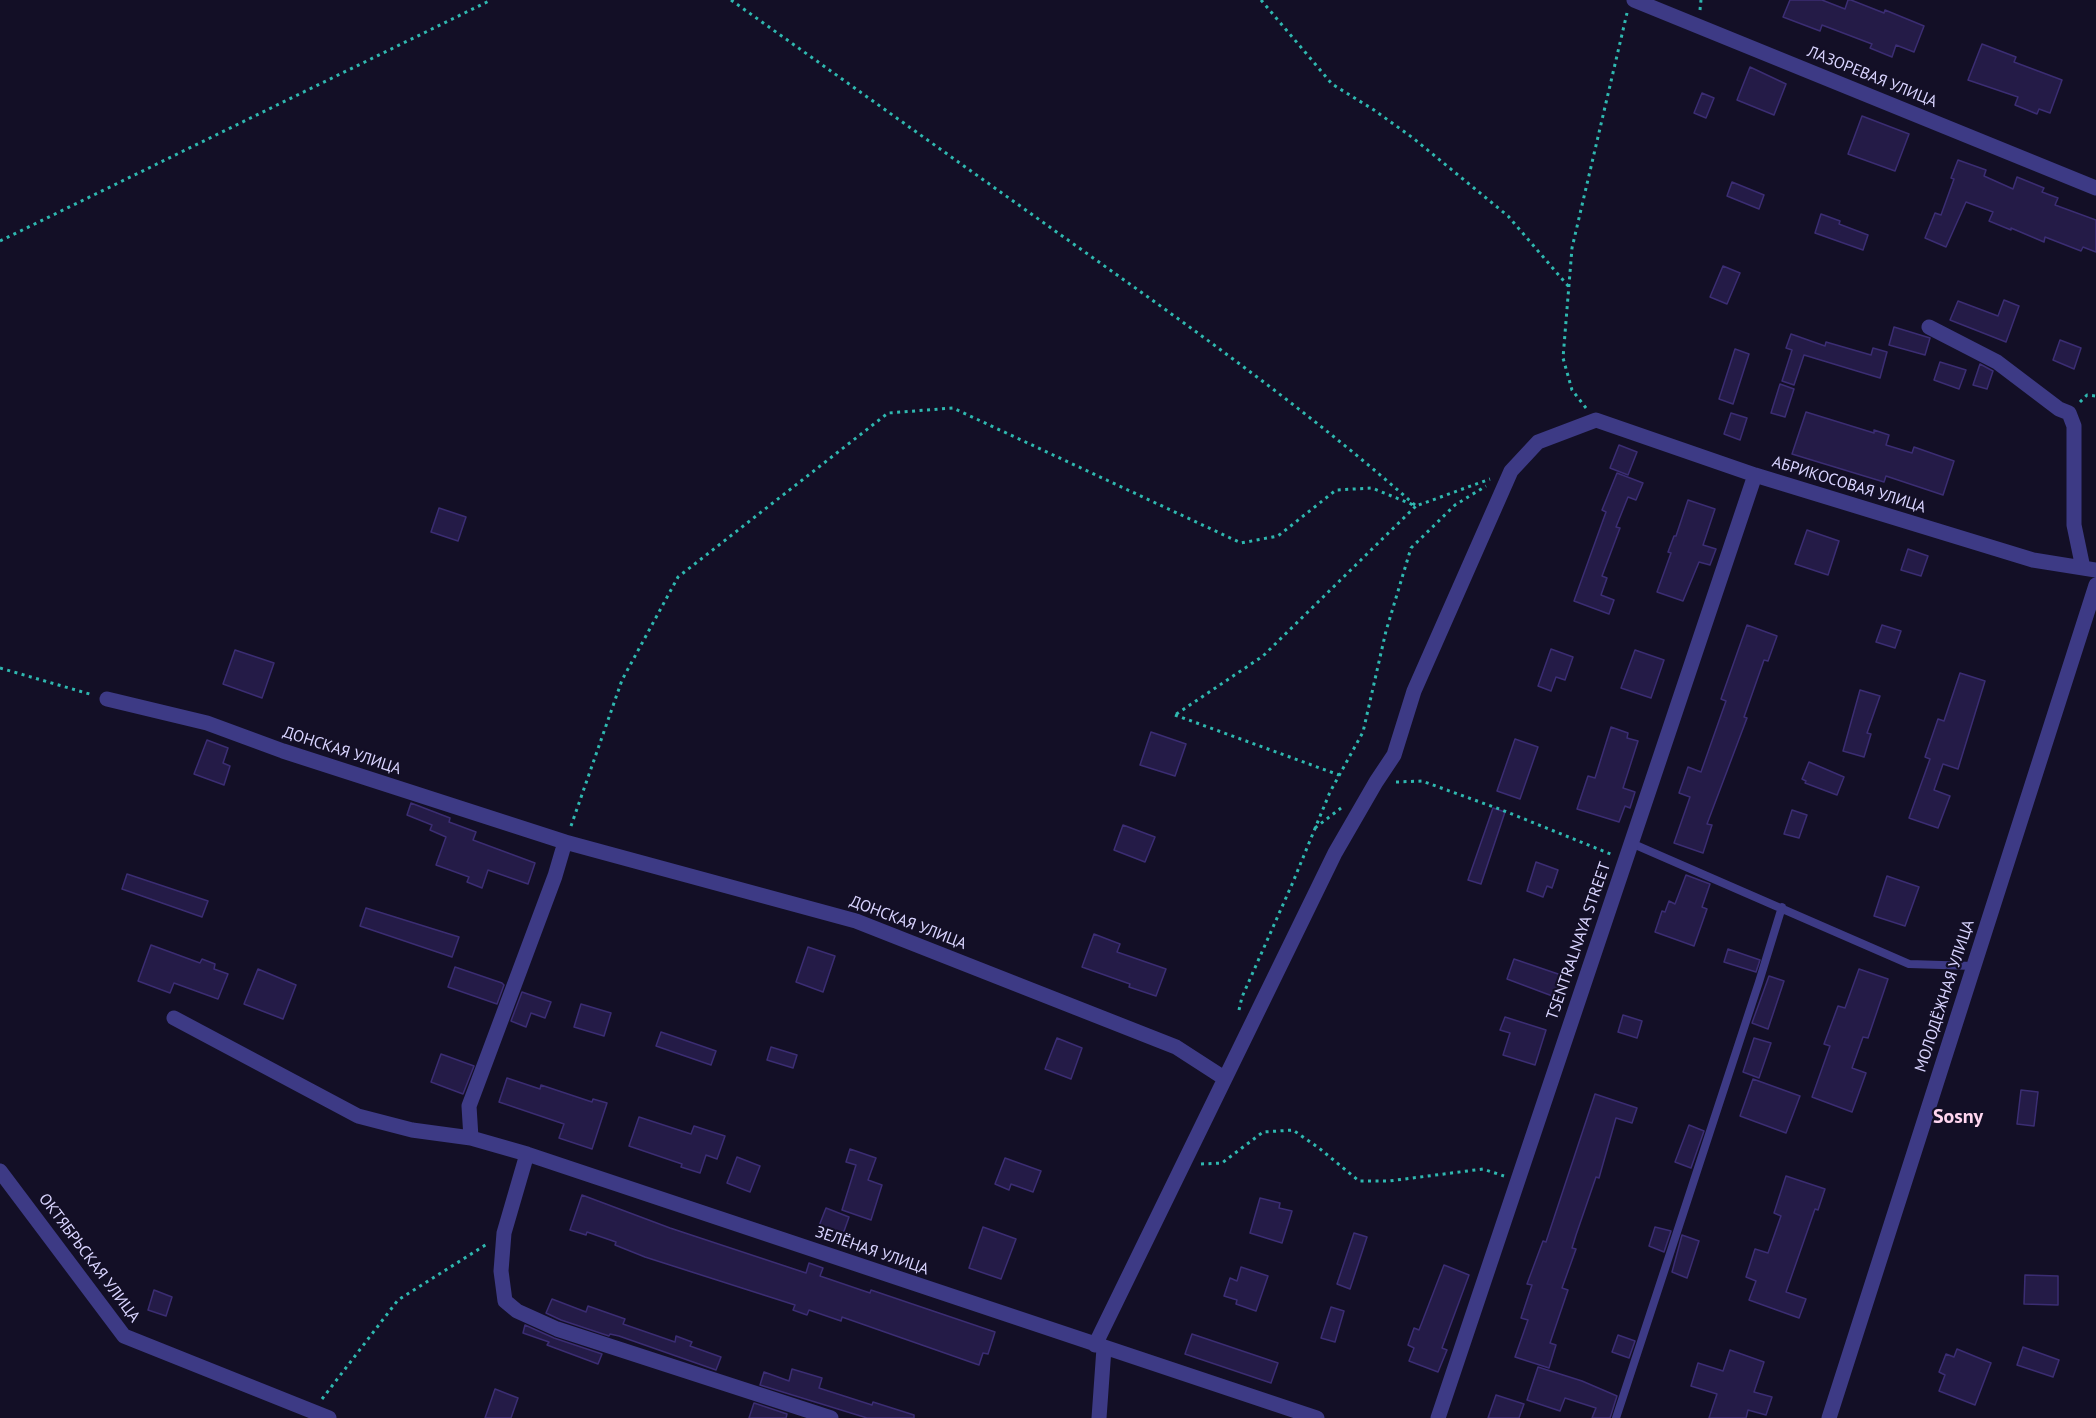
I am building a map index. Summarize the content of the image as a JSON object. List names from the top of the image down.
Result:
{
  "streets": {
    "street": [
      "ЛАЗОРЕВАЯ УЛИЦА",
      "АБРИКОСОВАЯ УЛИЦА",
      "ДОНСКАЯ УЛИЦА",
      "TSENTRALNAYA STREET",
      "МОЛОДЁЖНАЯ УЛИЦА",
      "ЗЕЛЁНАЯ УЛИЦА",
      "ОКТЯБРЬСКАЯ УЛИЦА"
    ]
  },
  "crossings": [
    ["АБРИКОСОВАЯ УЛИЦА", "TSENTRALNAYA STREET"]
  ],
  "districts": ["Sosny"]
}
